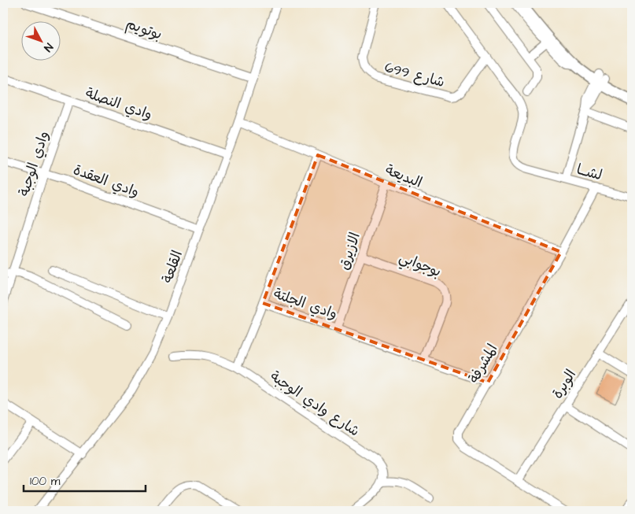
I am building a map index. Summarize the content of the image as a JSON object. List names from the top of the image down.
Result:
{
  "streets": {
    "street": [
      "بوتويم",
      "شارع 699",
      "وادي النصلة",
      "وادي الوجبة",
      "لشــا",
      "البديعة",
      "وادي العقدة",
      "الازيرق",
      "بوجوابي",
      "القلعة",
      "وادي الجلتة",
      "المشرفة",
      "الوبرة",
      "شارع وادي الوجبة"
    ]
  },
  "crossings": [
    ["بوتويم", "القلعة"],
    ["وادي النصلة", "وادي الوجبة"],
    ["وادي النصلة", "القلعة"],
    ["وادي الوجبة", "وادي العقدة"],
    ["لشــا", "المشرفة"],
    ["البديعة", "الازيرق"],
    ["البديعة", "القلعة"],
    ["البديعة", "وادي الجلتة"],
    ["البديعة", "المشرفة"],
    ["وادي العقدة", "القلعة"],
    ["الازيرق", "بوجوابي"],
    ["الازيرق", "وادي الجلتة"],
    ["بوجوابي", "وادي الجلتة"],
    ["وادي الجلتة", "المشرفة"],
    ["المشرفة", "الوبرة"]
  ],
  "scale_bar": "100 m",
  "north": "bottom right"
}
